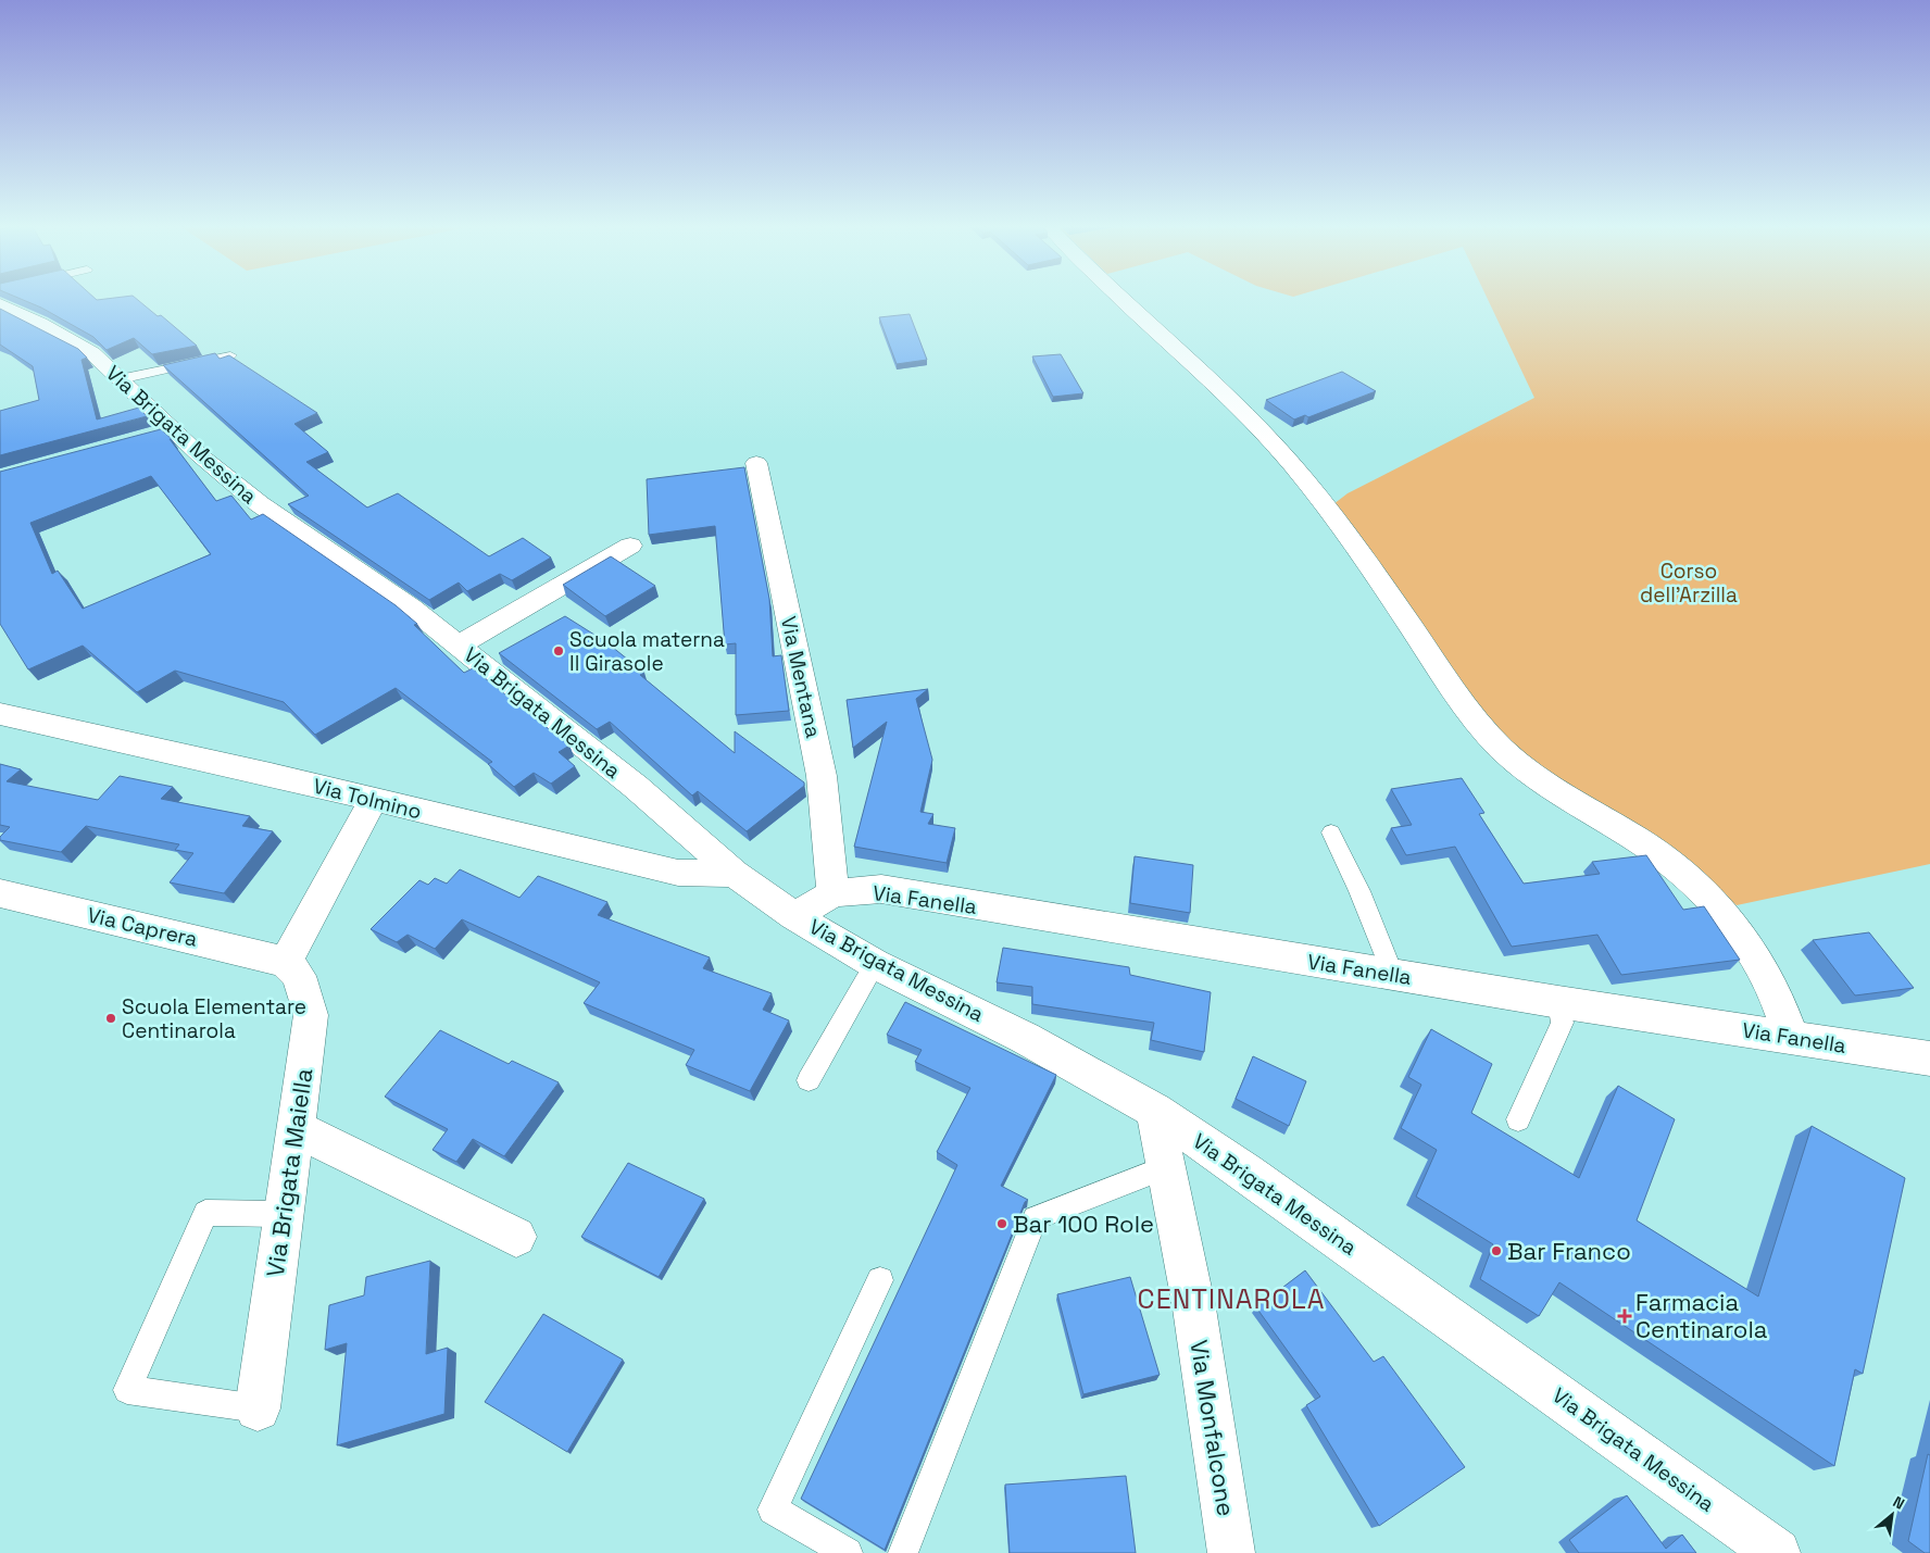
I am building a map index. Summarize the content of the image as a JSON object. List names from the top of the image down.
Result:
{
  "streets": {
    "street": [
      "Via Brigata Messina",
      "Via Mentana",
      "Via Tolmino",
      "Via Fanella",
      "Via Caprera",
      "Via Brigata Maiella",
      "Via Monfalcone"
    ]
  },
  "crossings": [
    ["Via Brigata Messina", "Via Tolmino"],
    ["Via Brigata Messina", "Via Fanella"],
    ["Via Brigata Messina", "Via Monfalcone"],
    ["Via Mentana", "Via Fanella"],
    ["Via Caprera", "Via Brigata Maiella"]
  ],
  "districts": ["CENTINAROLA"],
  "parks": ["Corso dell'Arzilla"],
  "places": {
    "other": [
      "Scuola materna Il Girasole",
      "Scuola Elementare Centinarola",
      "Bar 100 Role",
      "Bar Franco"
    ],
    "health": ["Farmacia Centinarola"]
  },
  "north": "top right"
}
